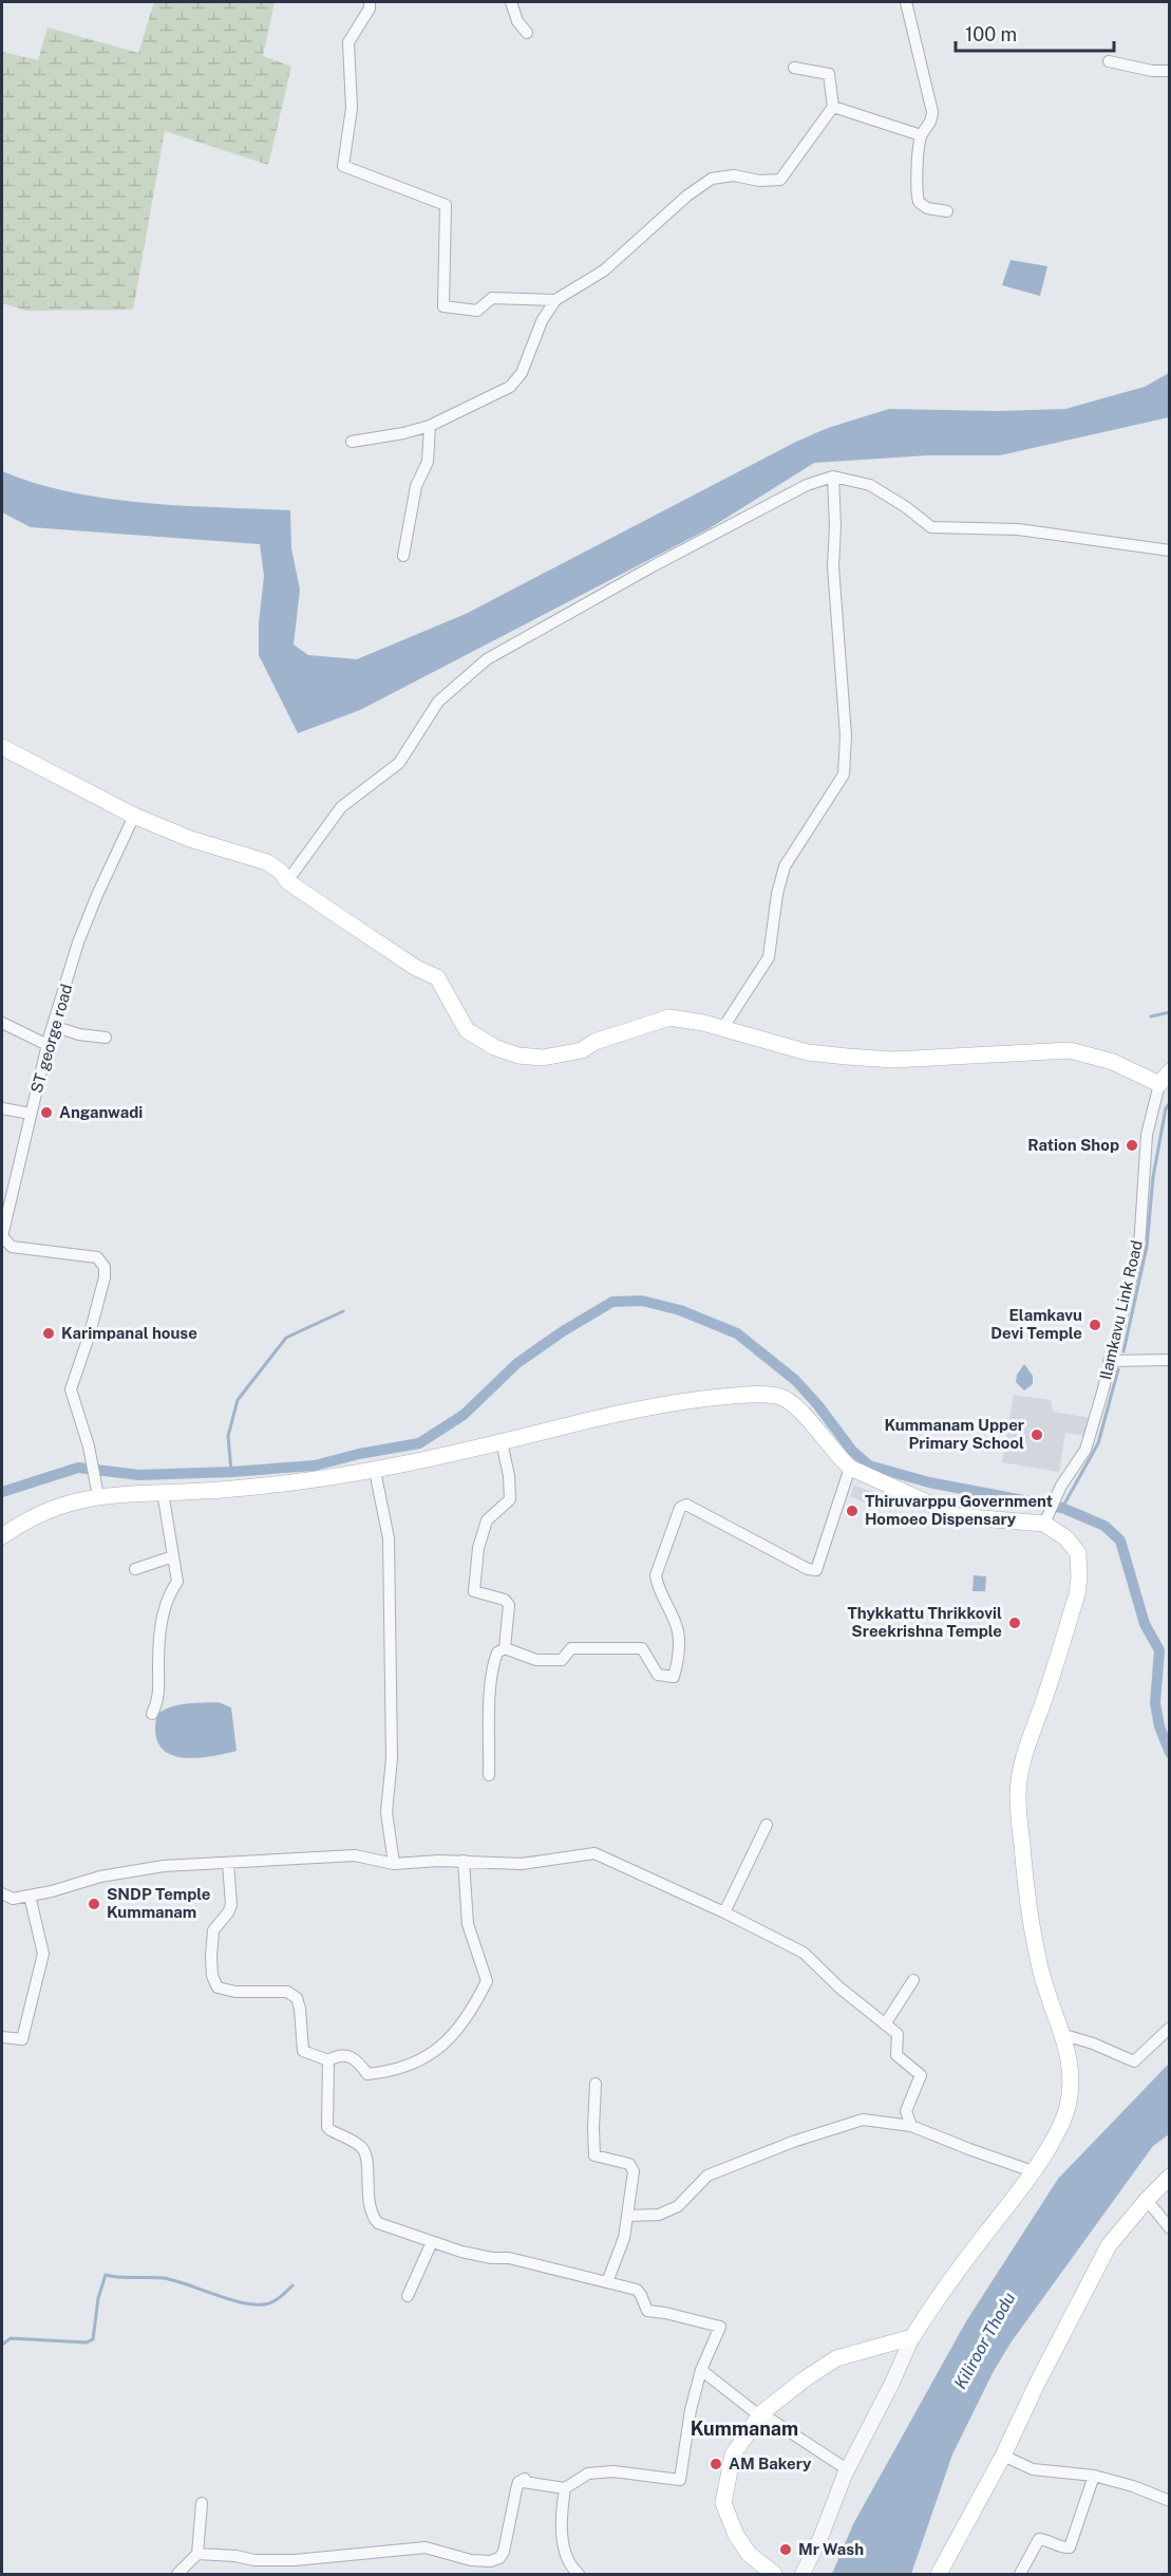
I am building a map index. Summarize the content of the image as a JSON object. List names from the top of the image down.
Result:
{
  "streets": {
    "street": ["ST george road", "Ilamkavu Link Road"]
  },
  "districts": ["Kummanam"],
  "water": ["Kiliroor Thodu"],
  "places": [
    "Anganwadi",
    "Ration Shop",
    "Elamkavu Devi Temple",
    "Karimpanal house",
    "Kummanam Upper Primary School",
    "Thiruvarppu Government Homoeo Dispensary",
    "Thykkattu Thrikkovil Sreekrishna Temple",
    "SNDP Temple Kummanam",
    "AM Bakery",
    "Mr Wash"
  ],
  "scale_bar": "100 m"
}
